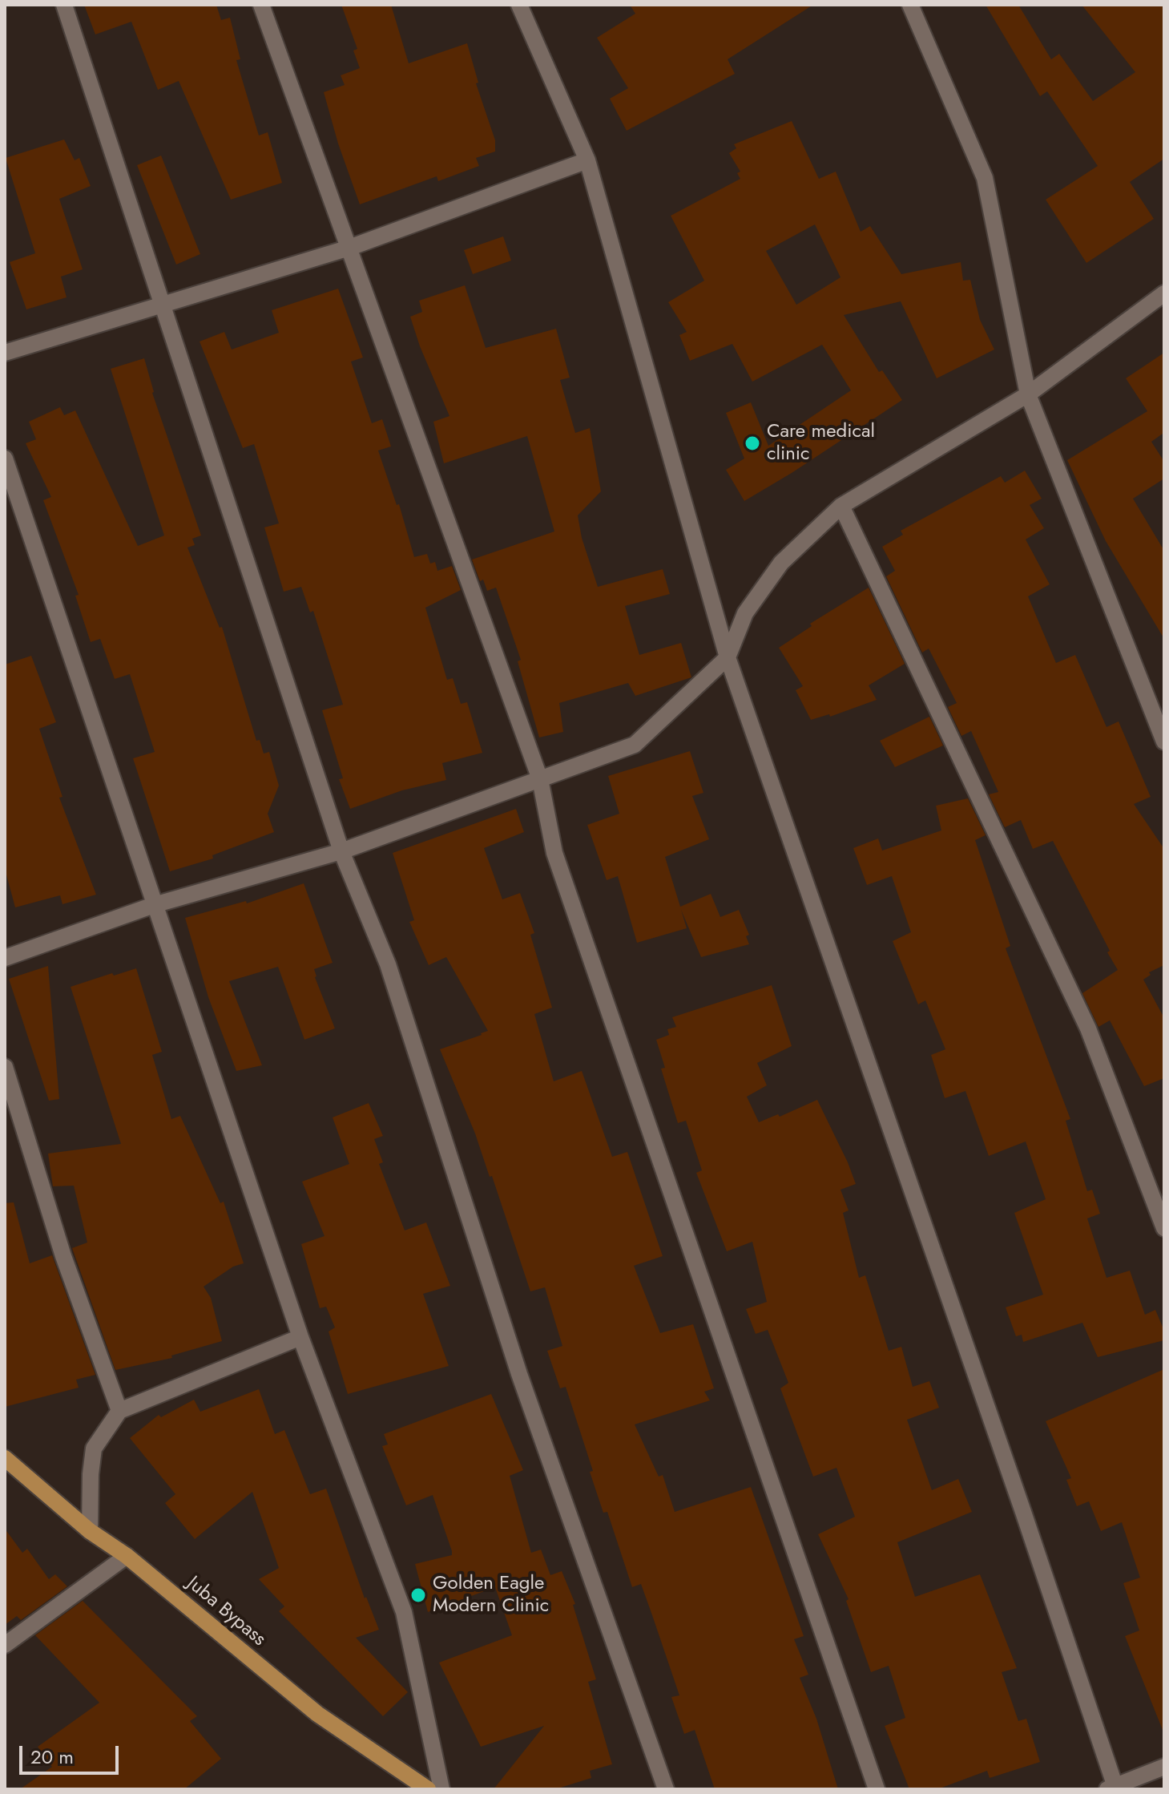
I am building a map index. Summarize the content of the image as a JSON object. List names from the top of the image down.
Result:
{
  "streets": {
    "main road": ["Juba Bypass"]
  },
  "places": ["Care medical clinic", "Golden Eagle Modern Clinic"],
  "scale_bar": "20 m"
}
